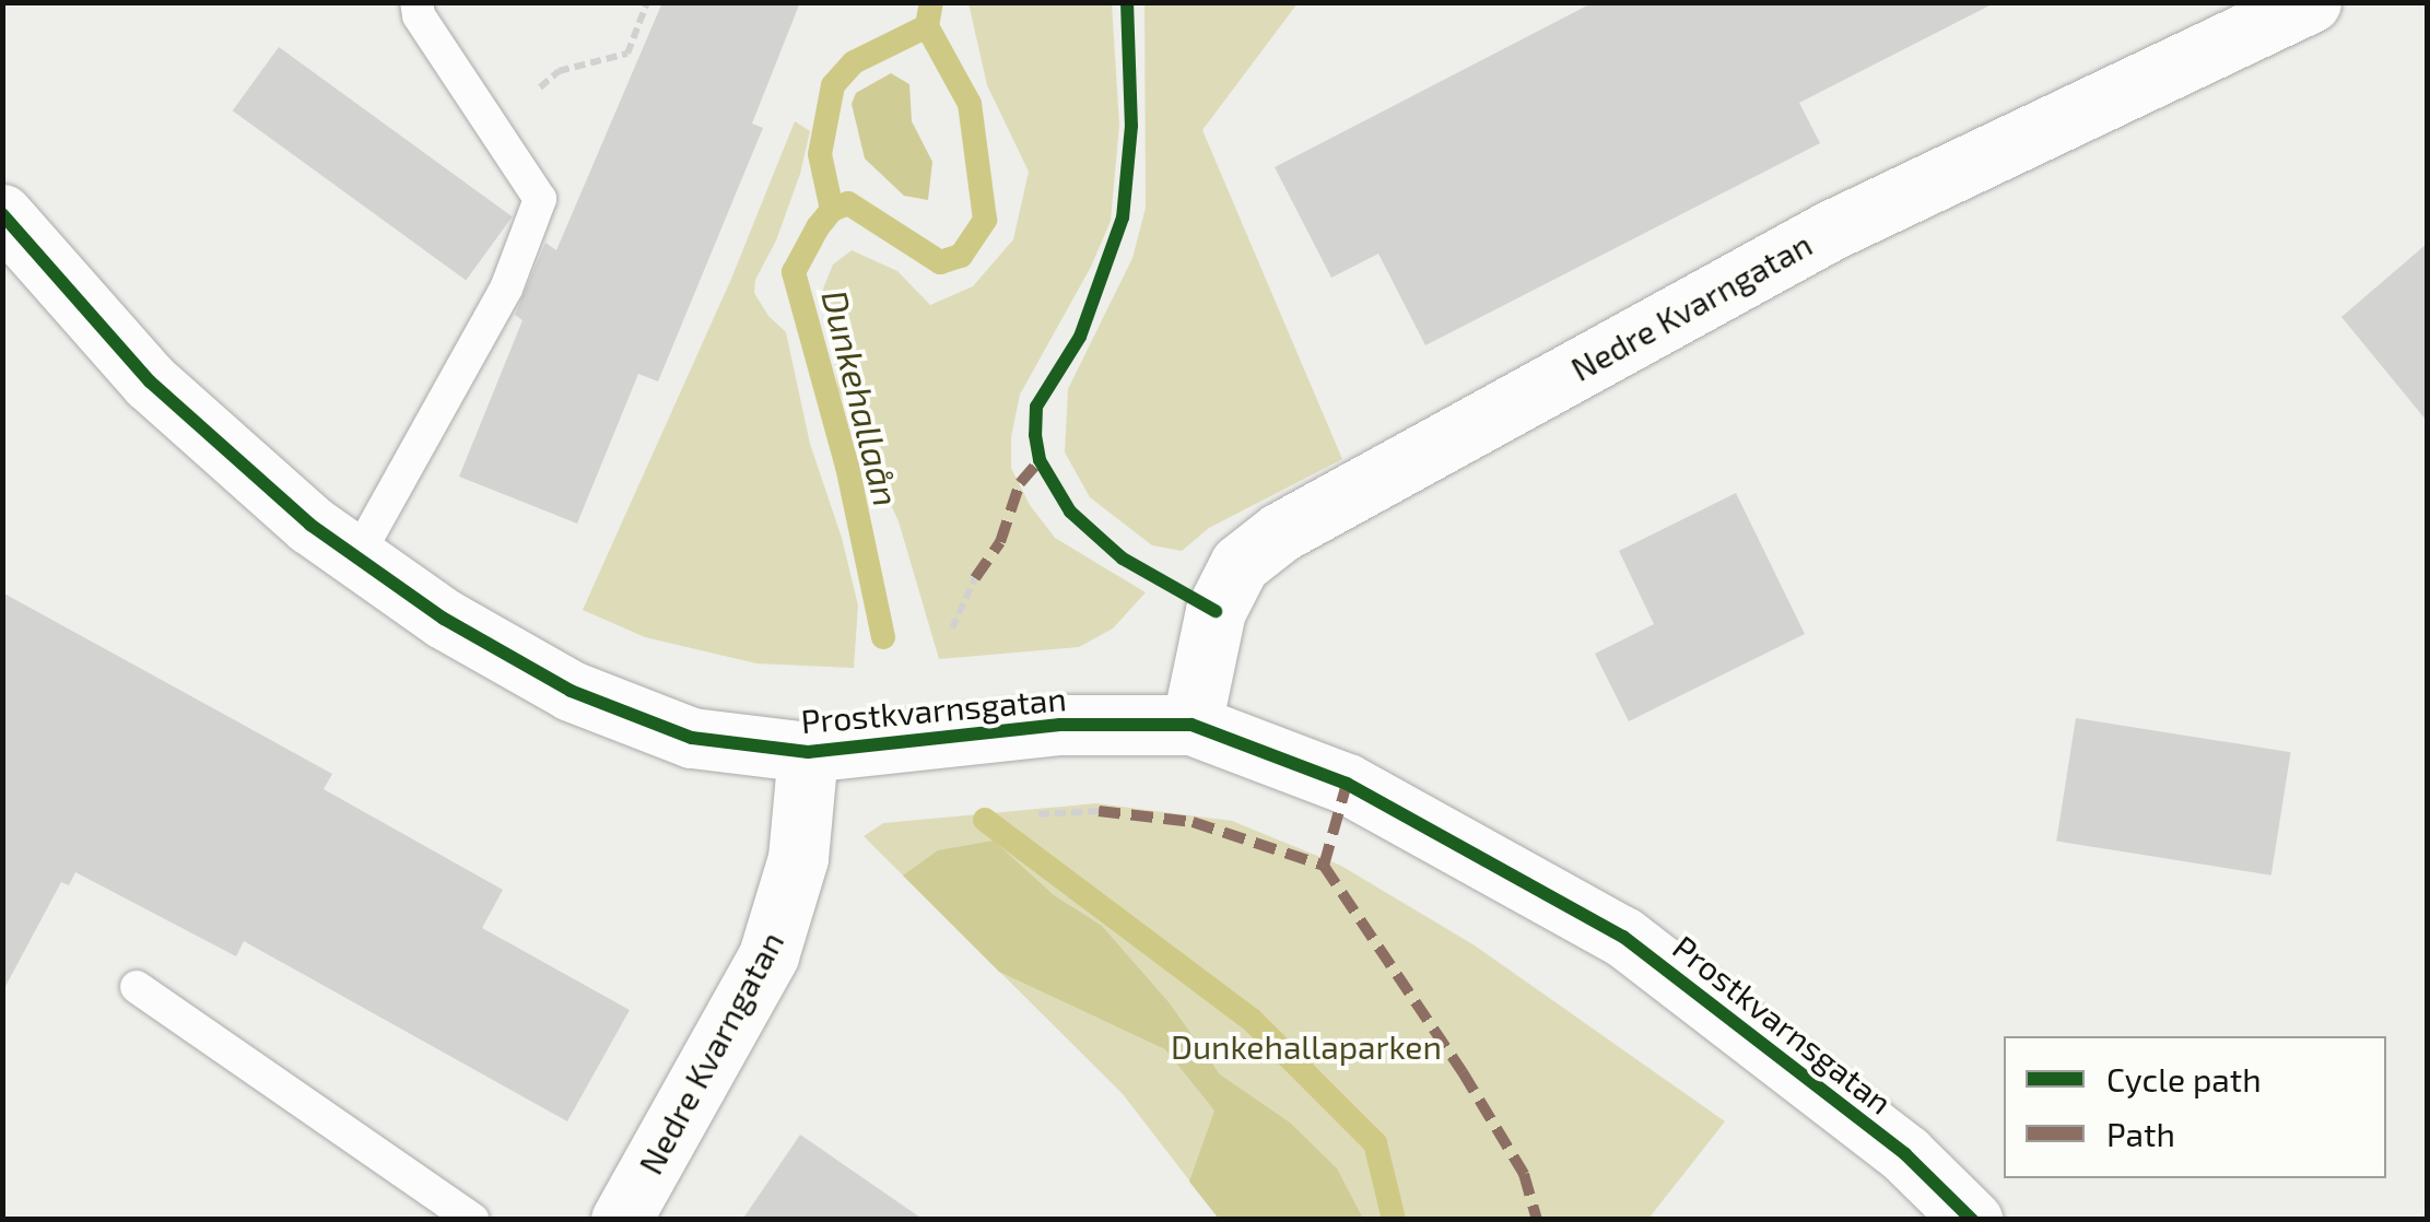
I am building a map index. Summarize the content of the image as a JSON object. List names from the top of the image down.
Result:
{
  "streets": {
    "street": ["Nedre Kvarngatan", "Prostkvarnsgatan"]
  },
  "crossings": [
    ["Nedre Kvarngatan", "Prostkvarnsgatan"]
  ],
  "water": ["Dunkehallaån"],
  "parks": ["Dunkehallaparken"],
  "legend": ["Cycle path", "Path"]
}
